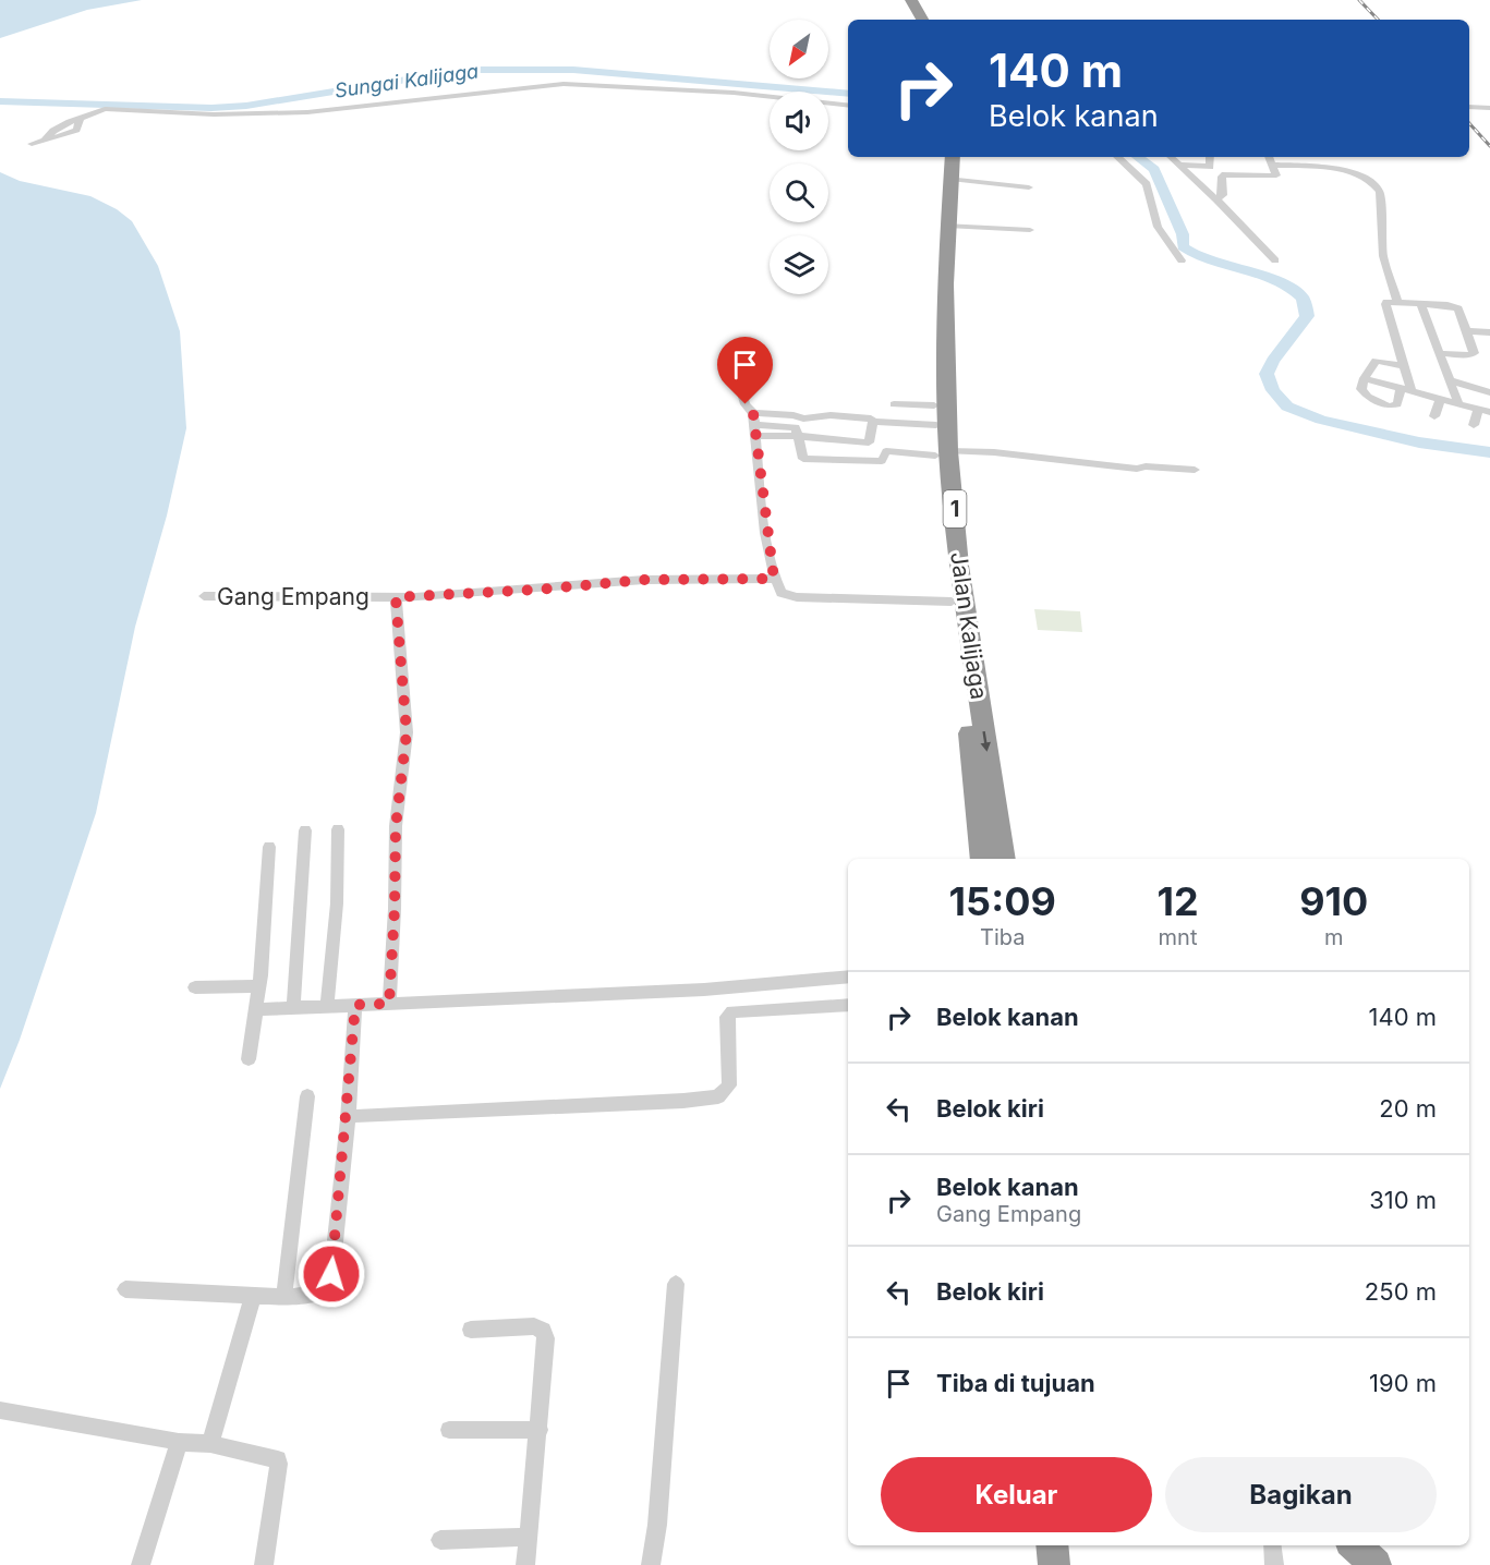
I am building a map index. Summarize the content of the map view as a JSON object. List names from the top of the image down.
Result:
{
  "streets": {
    "highway": ["1", "Jalan Kalijaga"],
    "street": ["Gang Empang"]
  },
  "water": ["Sungai Kalijaga"],
  "north": "bottom left",
  "page": {
    "turn": ["140 m", "Belok kanan"],
    "eta": [
      "15:09",
      "Tiba",
      "12",
      "mnt",
      "910",
      "m"
    ],
    "list": [
      {
        "name": "Belok kanan",
        "value": "140 m"
      },
      {
        "name": "Belok kiri",
        "value": "20 m"
      },
      {
        "name": "Belok kanan",
        "note": "Gang Empang",
        "value": "310 m"
      },
      {
        "name": "Belok kiri",
        "value": "250 m"
      },
      {
        "name": "Tiba di tujuan",
        "value": "190 m"
      }
    ],
    "buttons": ["Keluar", "Bagikan"]
  }
}
